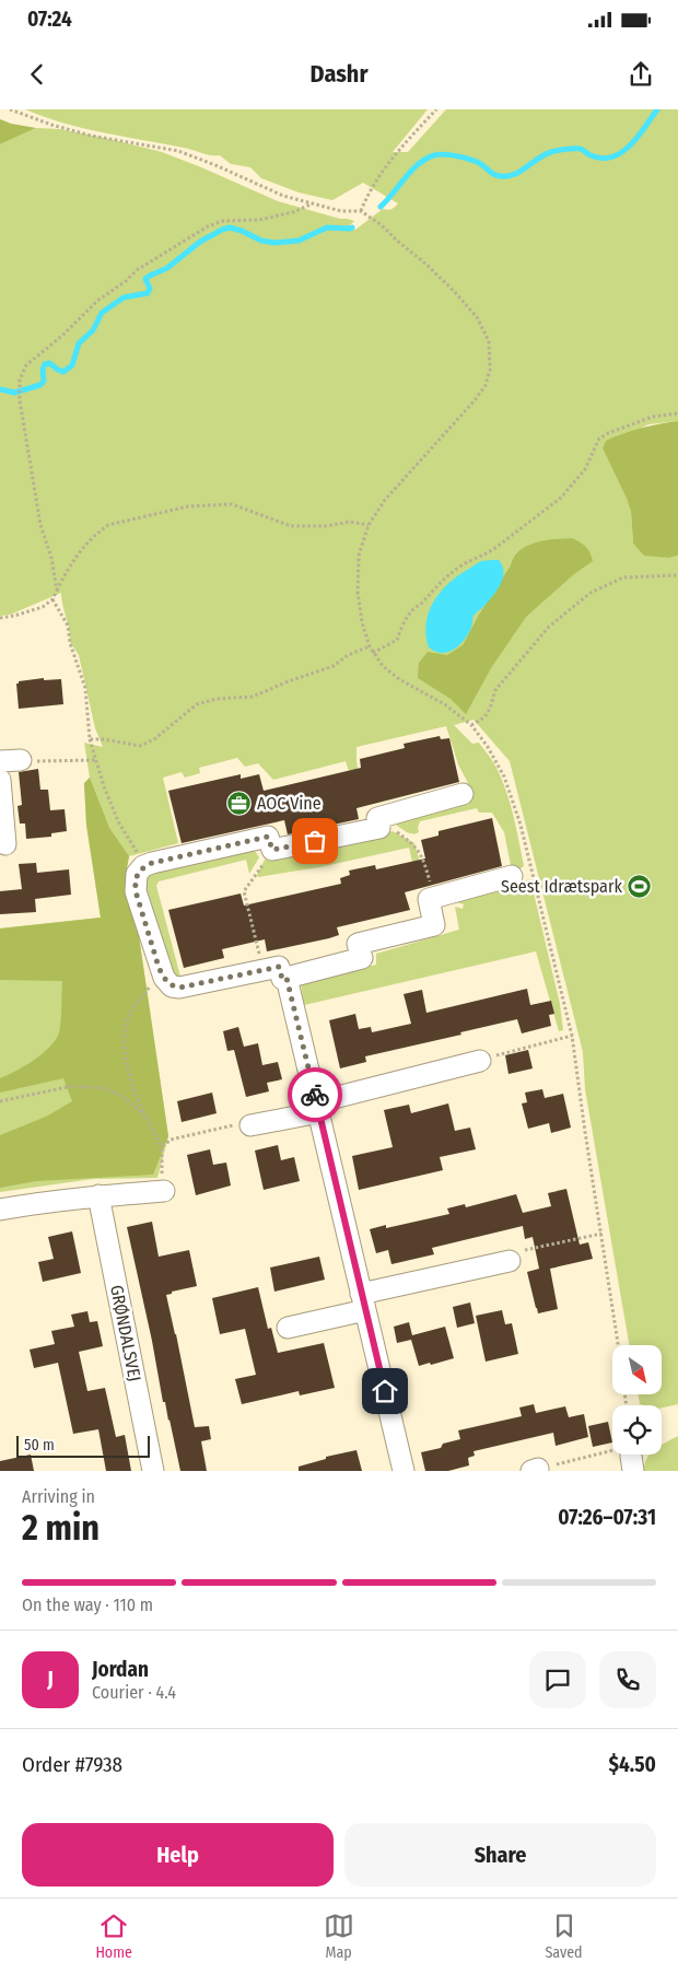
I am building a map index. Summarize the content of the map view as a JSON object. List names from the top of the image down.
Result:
{
  "streets": {
    "street": ["GRØNDALSVEJ"]
  },
  "places": {
    "office": ["AOC Vine"],
    "sports": ["Seest Idrætspark"]
  },
  "scale_bar": "50 m",
  "north": "bottom right",
  "page": {
    "status": "07:24",
    "header": "Dashr",
    "scale": "50 m",
    "heading": ["2 min", "Arriving in", "07:26–07:31"],
    "panel": [
      "Jordan",
      "Courier · 4.4",
      "Order #7938",
      "$4.50"
    ],
    "bar": "On the way · 110 m",
    "round": "J",
    "buttons": ["Help", "Share"],
    "tabs": ["Home", "Map", "Saved"]
  }
}
